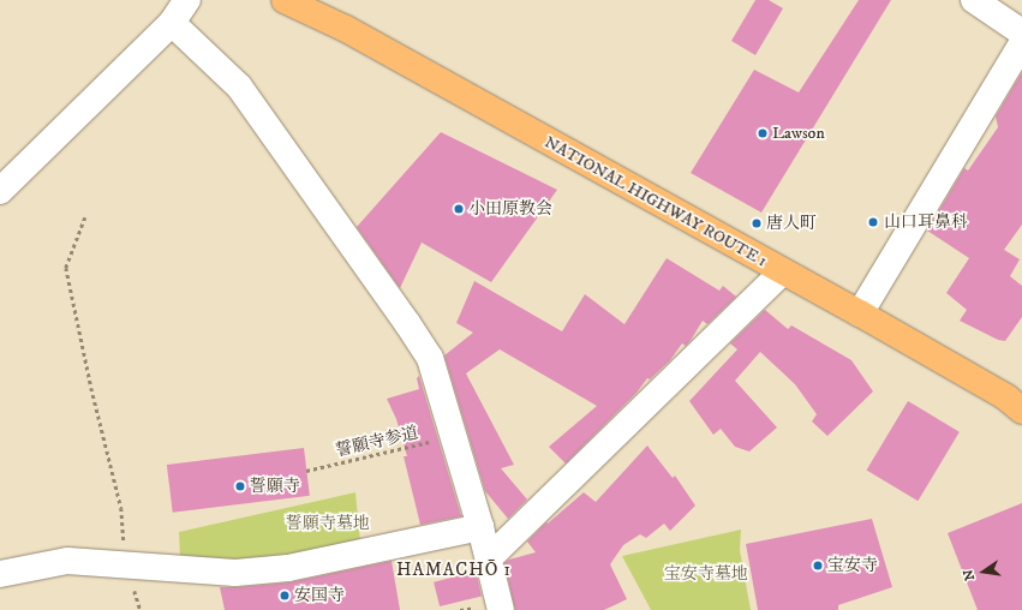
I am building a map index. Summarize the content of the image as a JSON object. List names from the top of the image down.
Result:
{
  "streets": {
    "highway": ["NATIONAL HIGHWAY ROUTE 1"],
    "path": ["誓願寺参道"]
  },
  "districts": ["HAMACHŌ 1"],
  "parks": ["誓願寺墓地", "宝安寺墓地"],
  "places": [
    "Lawson",
    "小田原教会",
    "山口耳鼻科",
    "唐人町",
    "誓願寺",
    "宝安寺",
    "安国寺"
  ],
  "north": "left"
}
